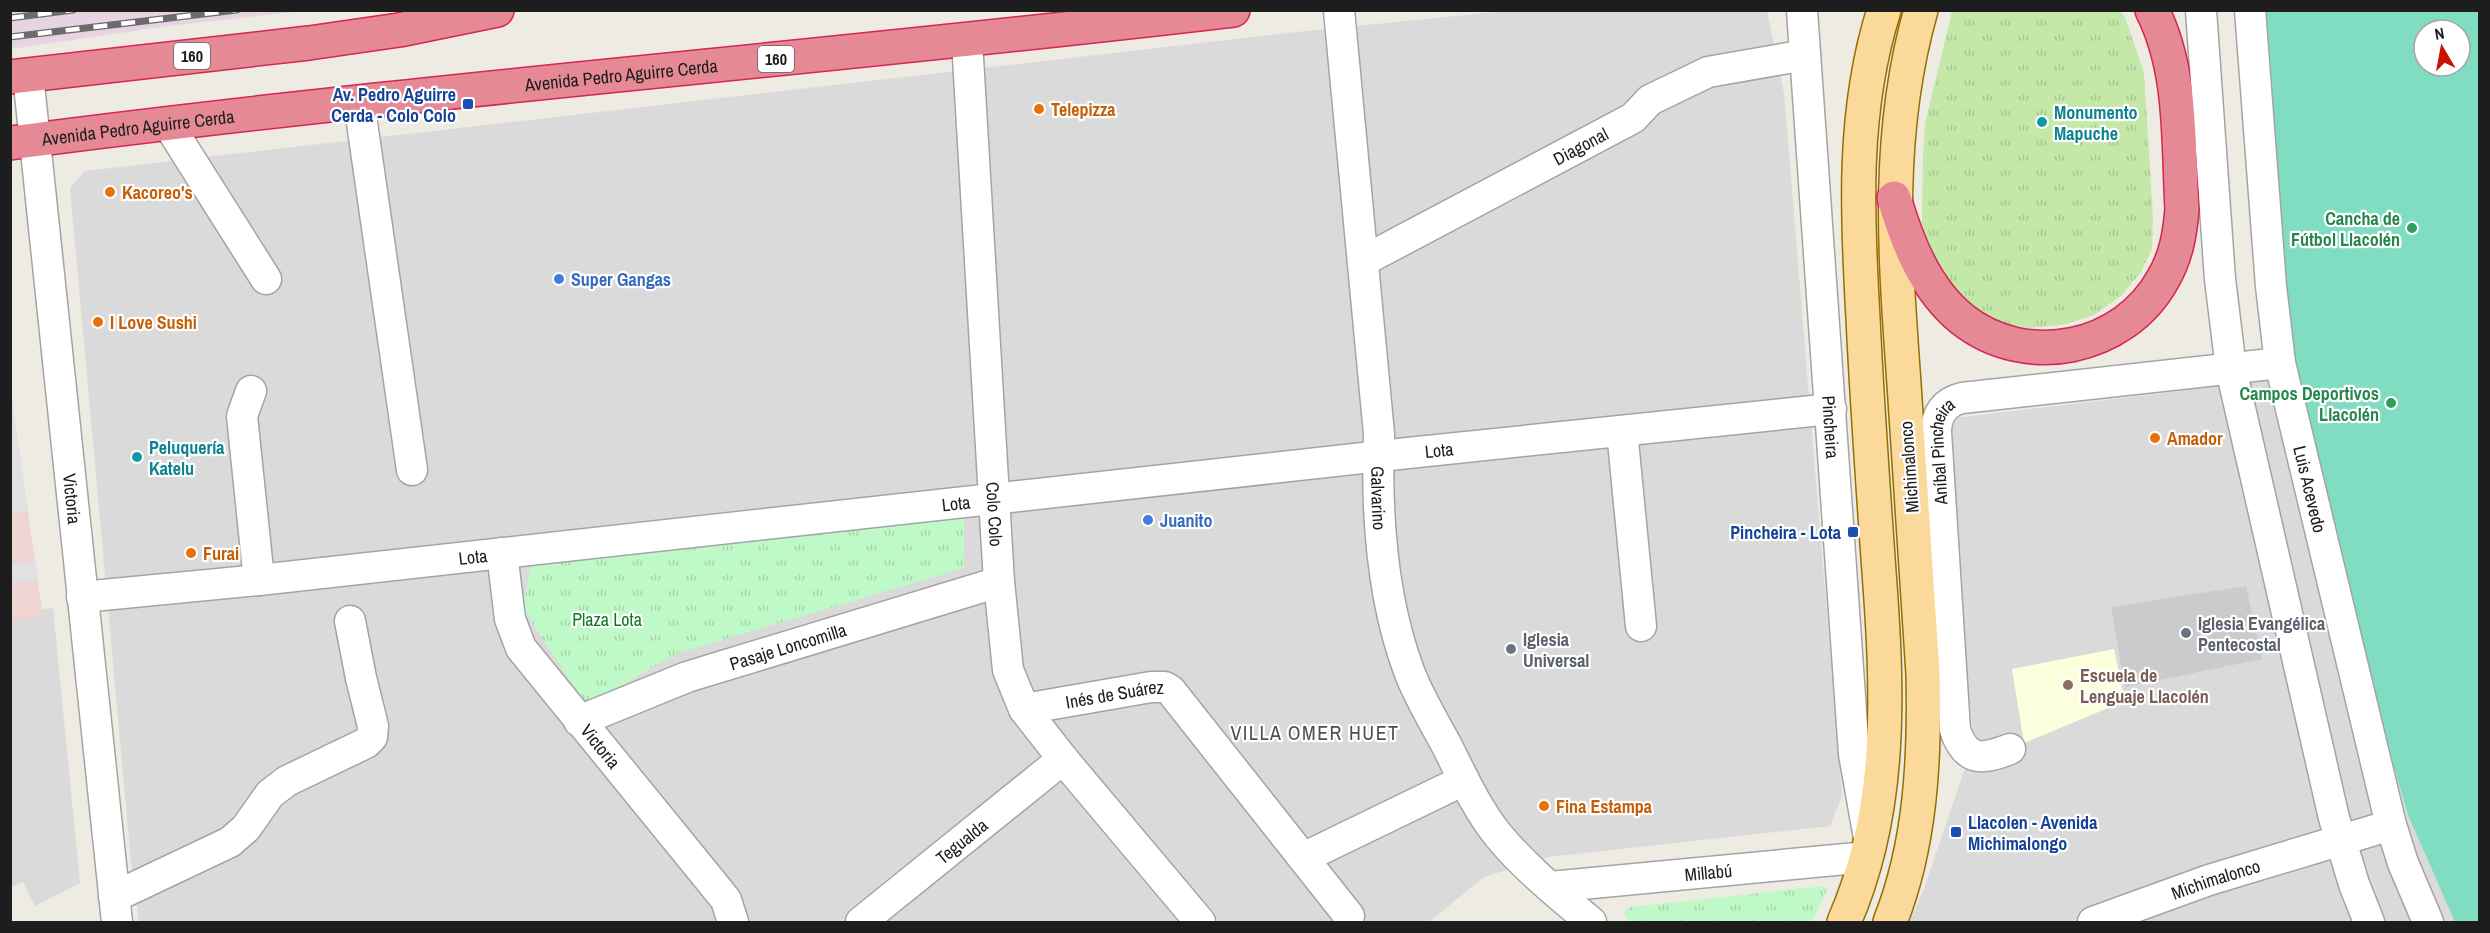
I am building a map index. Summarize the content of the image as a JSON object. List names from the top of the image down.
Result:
{
  "streets": {
    "highway": ["160", "Avenida Pedro Aguirre Cerda"],
    "main road": ["Michimalonco"],
    "street": [
      "Diagonal",
      "Pincheira",
      "Lota",
      "Aníbal Pincheira",
      "Luis Acevedo",
      "Victoria",
      "Galvarino",
      "Colo Colo",
      "Pasaje Loncomilla",
      "Inés de Suárez",
      "Tegualda",
      "Millabú"
    ]
  },
  "crossings": [
    ["160", "Victoria"],
    ["Avenida Pedro Aguirre Cerda", "Victoria"],
    ["Avenida Pedro Aguirre Cerda", "Colo Colo"],
    ["Diagonal", "Pincheira"],
    ["Diagonal", "Galvarino"],
    ["Pincheira", "Lota"],
    ["Pincheira", "Michimalonco"],
    ["Pincheira", "Millabú"],
    ["Lota", "Victoria"],
    ["Lota", "Galvarino"],
    ["Lota", "Colo Colo"],
    ["Aníbal Pincheira", "Luis Acevedo"],
    ["Michimalonco", "Luis Acevedo"],
    ["Michimalonco", "Millabú"],
    ["Victoria", "Pasaje Loncomilla"],
    ["Galvarino", "Millabú"],
    ["Colo Colo", "Pasaje Loncomilla"],
    ["Colo Colo", "Inés de Suárez"],
    ["Colo Colo", "Tegualda"]
  ],
  "districts": ["VILLA OMER HUET"],
  "parks": ["Plaza Lota"],
  "places": {
    "transit": ["Av. Pedro Aguirre Cerda - Colo Colo", "Pincheira - Lota", "Llacolen - Avenida Michimalongo"],
    "other": [
      "Telepizza",
      "Monumento Mapuche",
      "Kacoreo's",
      "Cancha de Fútbol Llacolén",
      "Super Gangas",
      "I Love Sushi",
      "Campos Deportivos Llacolén",
      "Amador",
      "Peluquería Katelu",
      "Juanito",
      "Furai",
      "Iglesia Evangélica Pentecostal",
      "Iglesia Universal",
      "Escuela de Lenguaje Llacolén",
      "Fina Estampa"
    ]
  },
  "north": "top"
}
